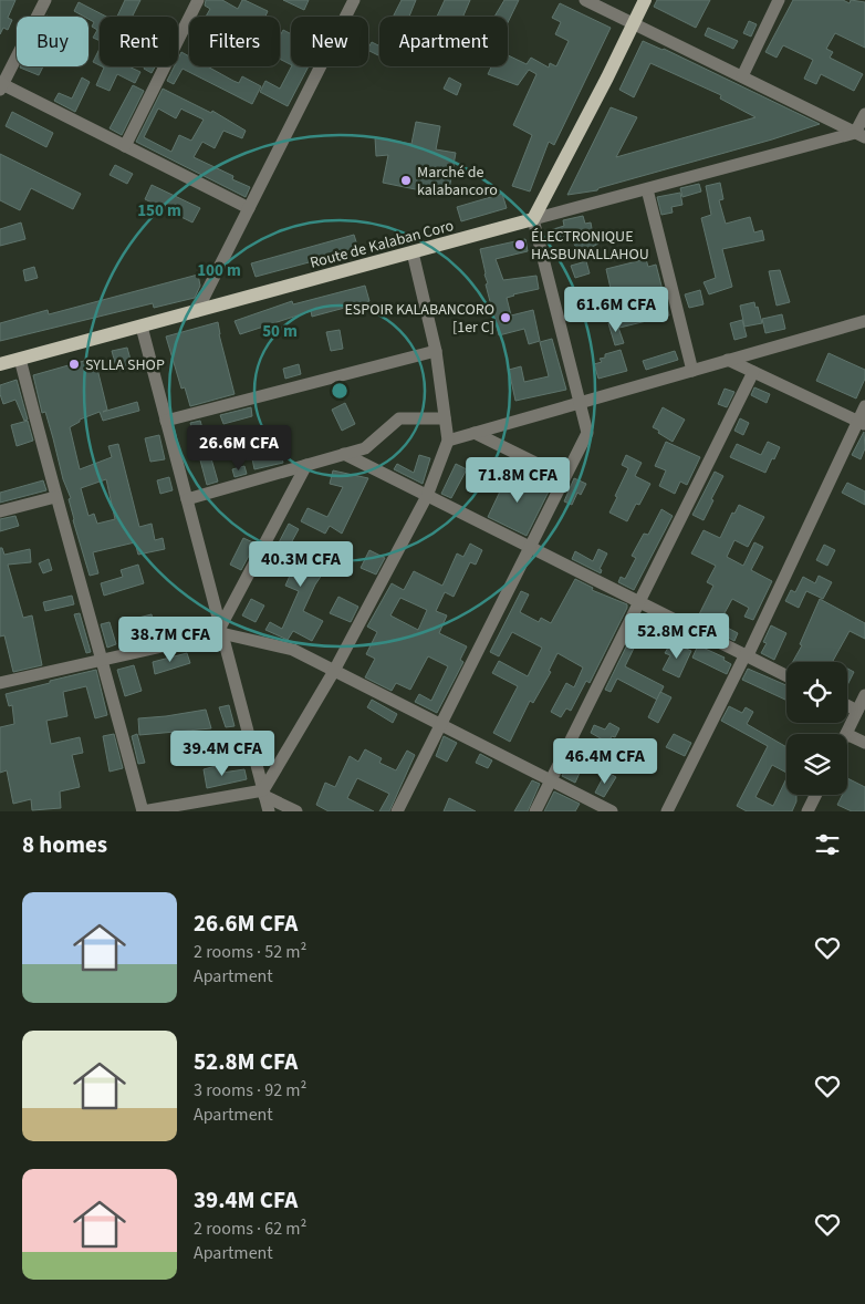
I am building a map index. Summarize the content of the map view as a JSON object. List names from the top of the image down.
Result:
{
  "streets": {
    "main road": ["Route de Kalaban Coro"]
  },
  "places": [
    "Marché de kalabancoro",
    "ÉLECTRONIQUE HASBUNALLAHOU",
    "ESPOIR KALABANCORO [1er C]",
    "SYLLA SHOP"
  ],
  "page": {
    "chip": [
      "Buy",
      "Rent",
      "Filters",
      "New",
      "Apartment"
    ],
    "price": [
      "61.6M CFA",
      "26.6M CFA",
      "71.8M CFA",
      "40.3M CFA",
      "52.8M CFA",
      "38.7M CFA",
      "39.4M CFA",
      "46.4M CFA"
    ],
    "heading": "8 homes",
    "list": [
      {
        "name": "26.6M CFA",
        "note": "2 rooms · 52 m² · Apartment"
      },
      {
        "name": "52.8M CFA",
        "note": "3 rooms · 92 m² · Apartment"
      },
      {
        "name": "39.4M CFA",
        "note": "2 rooms · 62 m² · Apartment"
      }
    ]
  },
  "rings": ["150 m", "100 m", "50 m"]
}
